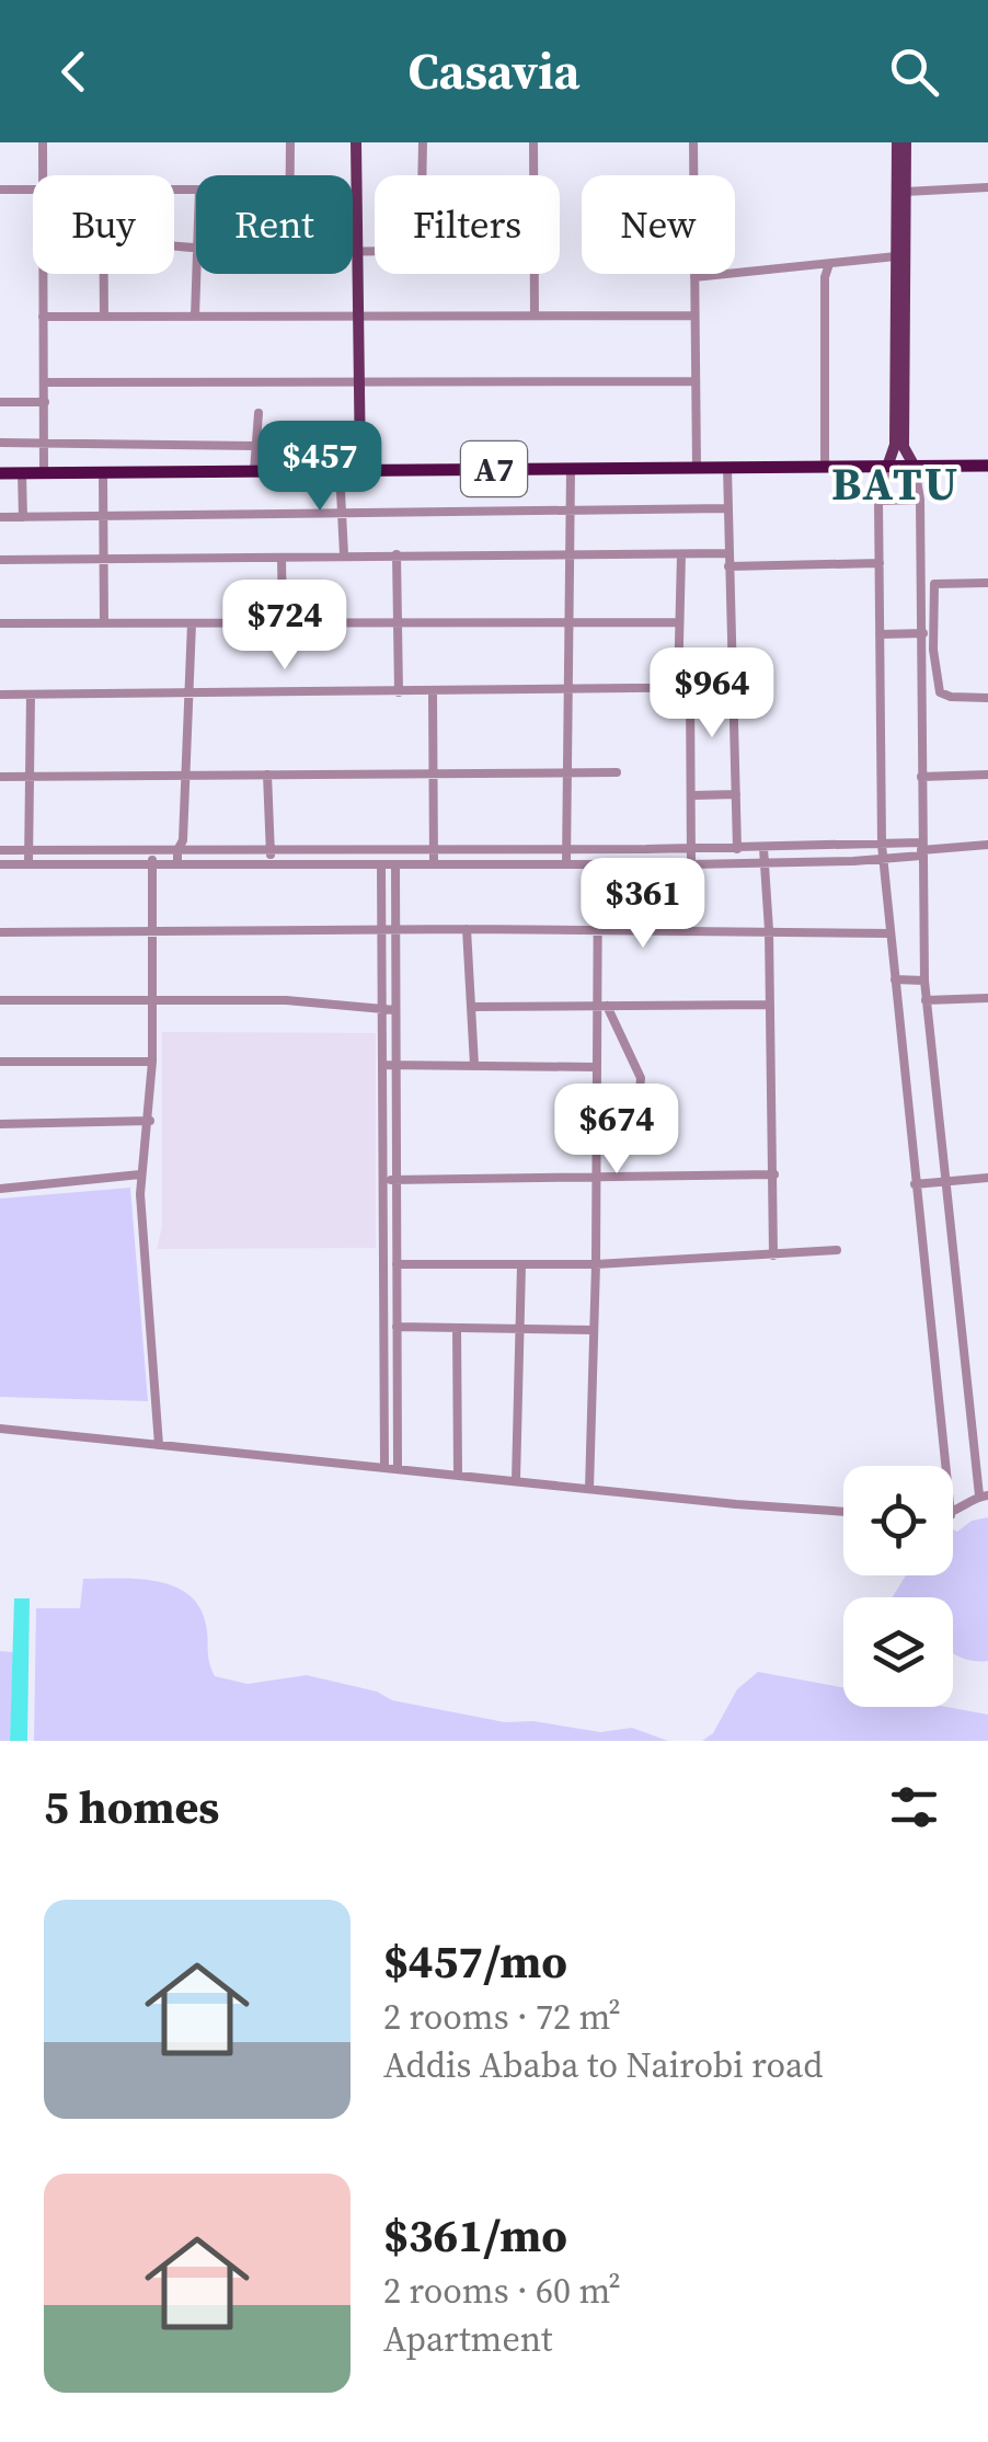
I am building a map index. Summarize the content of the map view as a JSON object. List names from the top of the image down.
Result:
{
  "streets": {
    "highway": ["A7"]
  },
  "districts": ["BATU"],
  "page": {
    "header": "Casavia",
    "chip": [
      "Buy",
      "Rent",
      "Filters",
      "New"
    ],
    "price": [
      "$457",
      "$724",
      "$964",
      "$361",
      "$674"
    ],
    "heading": "5 homes",
    "list": [
      {
        "name": "$457/mo",
        "note": "2 rooms · 72 m² · Addis Ababa to Nairobi road"
      },
      {
        "name": "$361/mo",
        "note": "2 rooms · 60 m² · Apartment"
      }
    ]
  }
}
